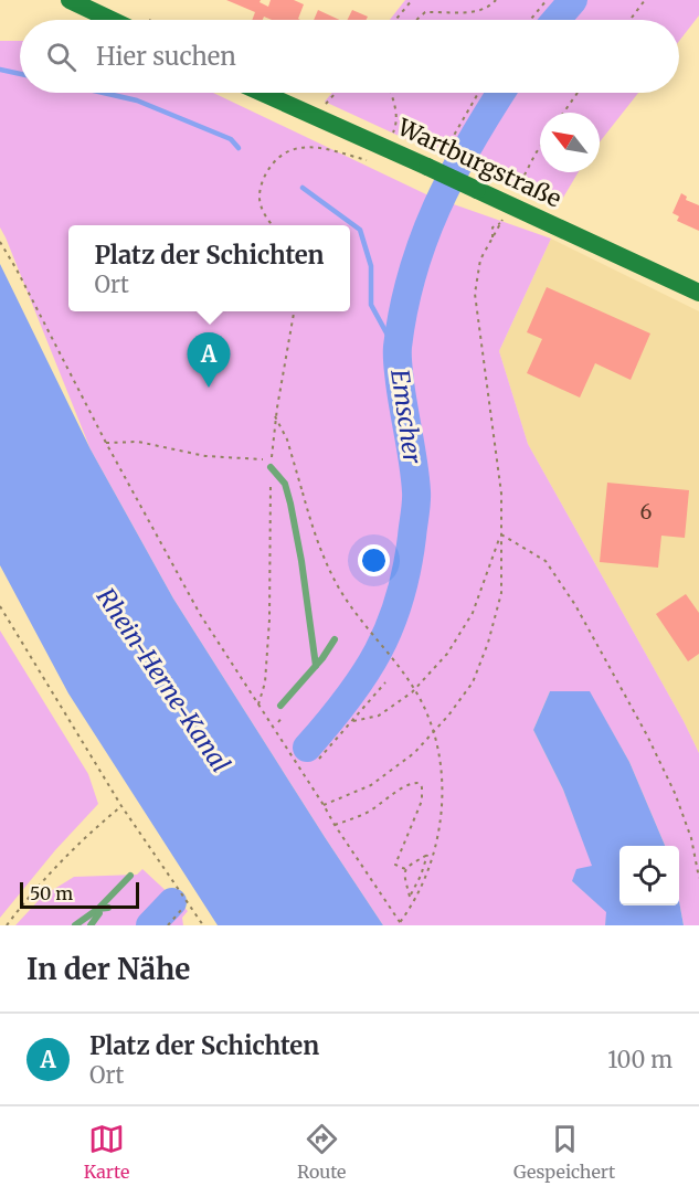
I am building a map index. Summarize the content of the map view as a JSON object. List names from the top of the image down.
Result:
{
  "streets": {
    "main road": ["Wartburgstraße"]
  },
  "water": ["Emscher", "Rhein-Herne-Kanal"],
  "house_numbers": ["6"],
  "scale_bar": "50 m",
  "north": "top left",
  "page": {
    "search": "Hier suchen",
    "popup": ["Platz der Schichten", "Ort"],
    "pins": "A",
    "scale": "50 m",
    "heading": "In der Nähe",
    "list": [
      {
        "mark": "A",
        "name": "Platz der Schichten",
        "note": "Ort",
        "value": "100 m"
      }
    ],
    "nav": ["Karte", "Route", "Gespeichert"]
  }
}
